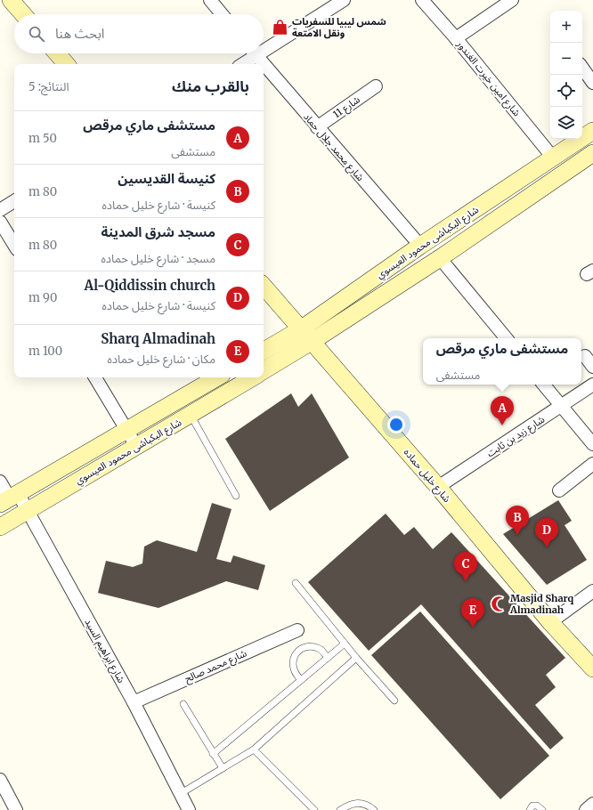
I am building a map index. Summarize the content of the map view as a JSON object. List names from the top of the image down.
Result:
{
  "streets": {
    "street": [
      "شارع امين خيرت الغندور",
      "شارع 11",
      "شارع محمد جلال حماد",
      "شارع البكباشى محمود العيسوي",
      "شارع زيد بن ثابت",
      "شارع خليل حماده",
      "شارع ابراهيم السيد",
      "شارع محمد صالح"
    ]
  },
  "crossings": [
    ["شارع امين خيرت الغندور", "شارع البكباشى محمود العيسوي"],
    ["شارع 11", "شارع محمد جلال حماد"],
    ["شارع محمد جلال حماد", "شارع البكباشى محمود العيسوي"],
    ["شارع البكباشى محمود العيسوي", "شارع خليل حماده"],
    ["شارع البكباشى محمود العيسوي", "شارع ابراهيم السيد"],
    ["شارع زيد بن ثابت", "شارع خليل حماده"],
    ["شارع ابراهيم السيد", "شارع محمد صالح"]
  ],
  "places": {
    "shop": ["شمس ليبيا للسفريات ونقل الامتعة"],
    "mosque": ["Masjid Sharq Almadinah"]
  },
  "page": {
    "map_buttons": ["+", "−"],
    "search": "ابحث هنا",
    "heading": ["بالقرب منك", "النتائج: 5"],
    "list": [
      {
        "mark": "A",
        "name": "مستشفى ماري مرقص",
        "note": "مستشفى",
        "value": "50 m"
      },
      {
        "mark": "B",
        "name": "كنيسة القديسين",
        "note": "كنيسة · شارع خليل حماده",
        "value": "80 m"
      },
      {
        "mark": "C",
        "name": "مسجد شرق المدينة",
        "note": "مسجد · شارع خليل حماده",
        "value": "80 m"
      },
      {
        "mark": "D",
        "name": "Al-Qiddissin church",
        "note": "كنيسة · شارع خليل حماده",
        "value": "90 m"
      },
      {
        "mark": "E",
        "name": "Sharq Almadinah",
        "note": "مكان · شارع خليل حماده",
        "value": "100 m"
      }
    ],
    "popup": ["مستشفى ماري مرقص", "مستشفى"],
    "pins": [
      "A",
      "B",
      "D",
      "C",
      "E"
    ]
  }
}
